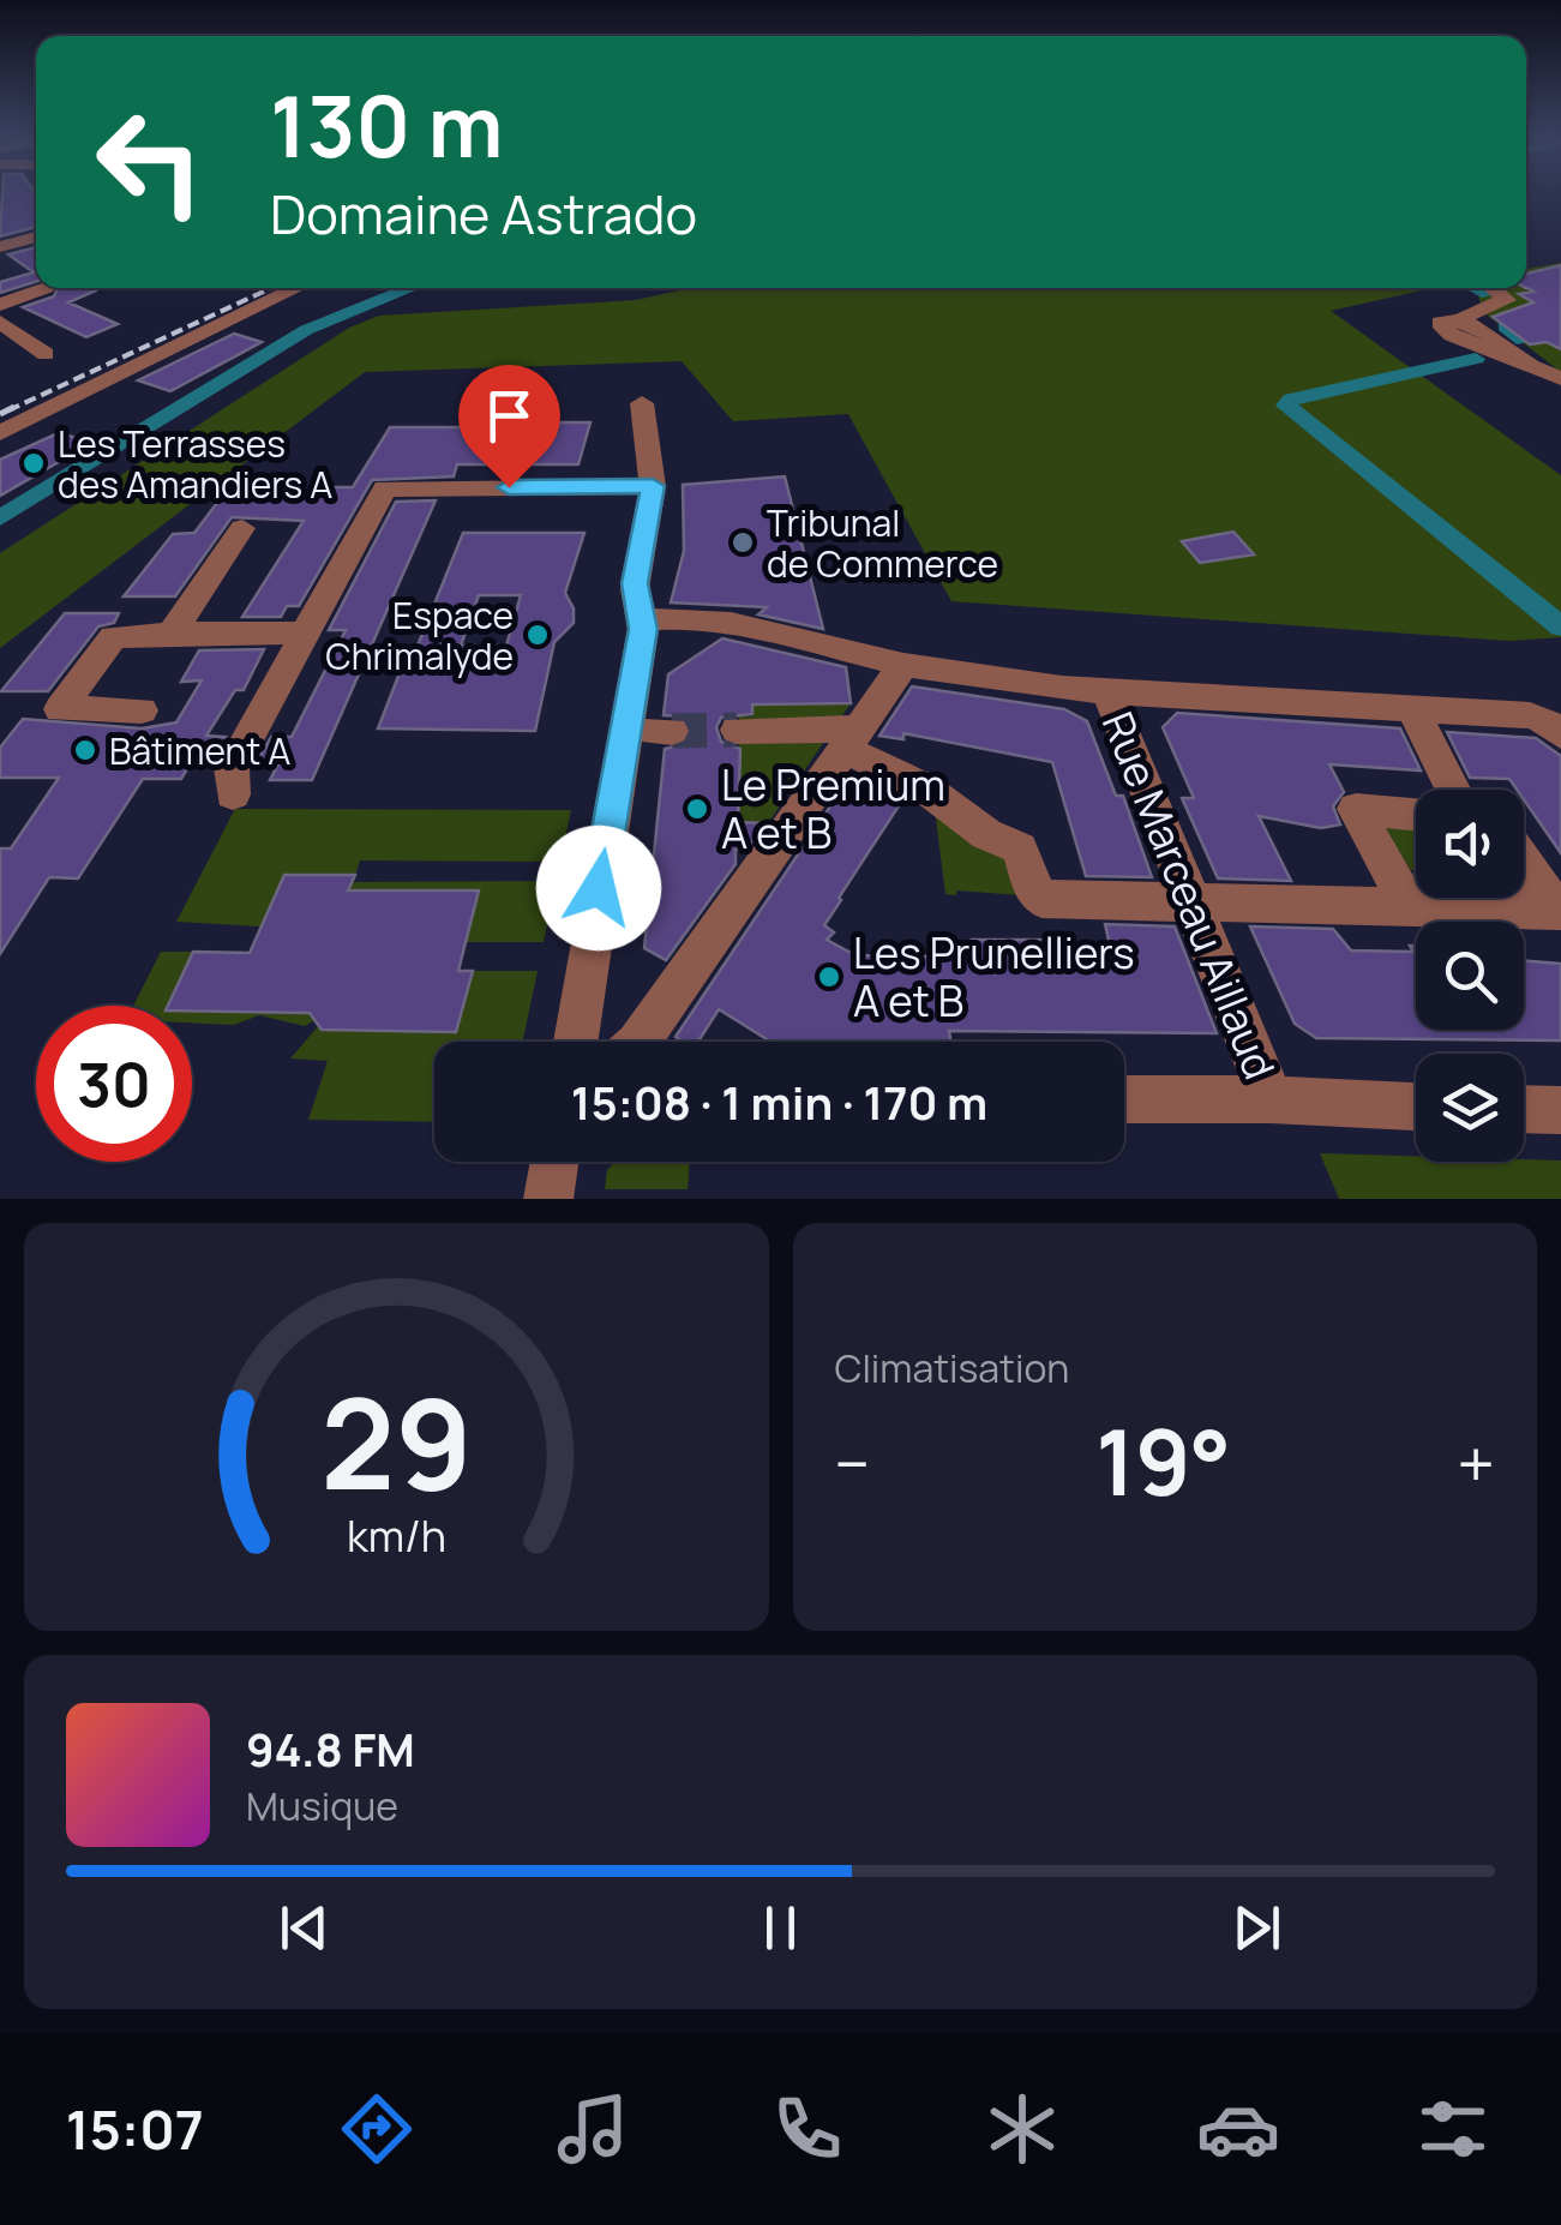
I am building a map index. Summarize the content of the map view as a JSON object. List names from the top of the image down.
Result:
{
  "streets": {
    "street": ["Rue Marceau Aillaud"]
  },
  "places": [
    "Les Terrasses des Amandiers A",
    "Tribunal de Commerce",
    "Espace Chrimalyde",
    "Bâtiment A",
    "Le Premium A et B",
    "Les Prunelliers A et B"
  ],
  "page": {
    "turn": ["130 m", "Domaine Astrado"],
    "limit": "30",
    "trip": "15:08 · 1 min · 170 m",
    "tile": "Climatisation",
    "heat": ["−", "19°", "+"],
    "song": ["94.8 FM", "Musique"],
    "tabs": "15:07",
    "gauge": ["29", "km/h"]
  }
}
